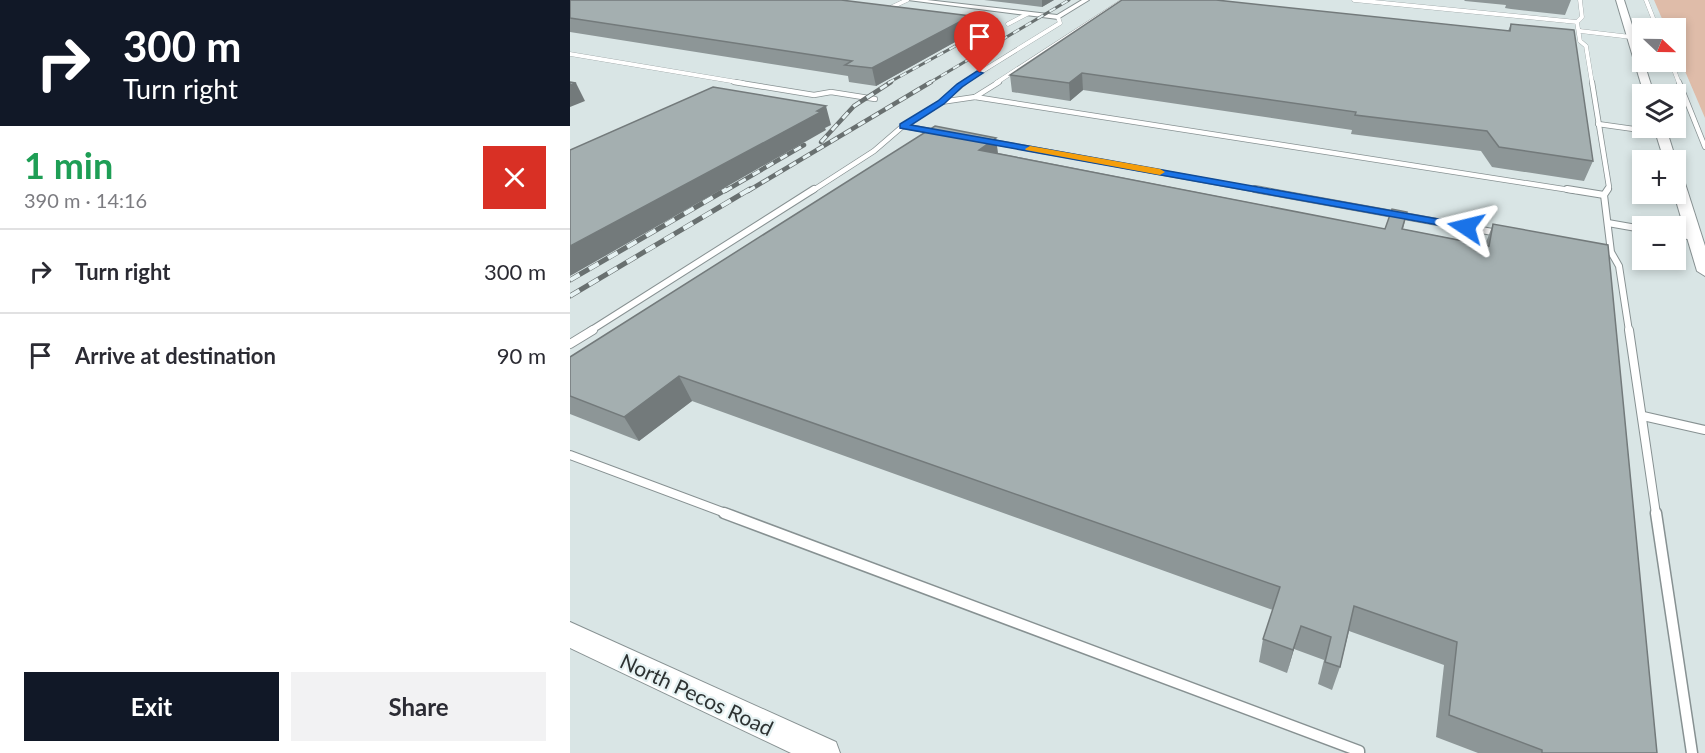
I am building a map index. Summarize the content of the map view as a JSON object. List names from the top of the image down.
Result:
{
  "streets": {
    "street": ["North Pecos Road"]
  },
  "north": "right",
  "page": {
    "turn": ["300 m", "Turn right"],
    "map_buttons": ["+", "−"],
    "heading": ["1 min", "390 m · 14:16"],
    "list": [
      {
        "name": "Turn right",
        "value": "300 m"
      },
      {
        "name": "Arrive at destination",
        "value": "90 m"
      }
    ],
    "buttons": ["Exit", "Share"]
  }
}
